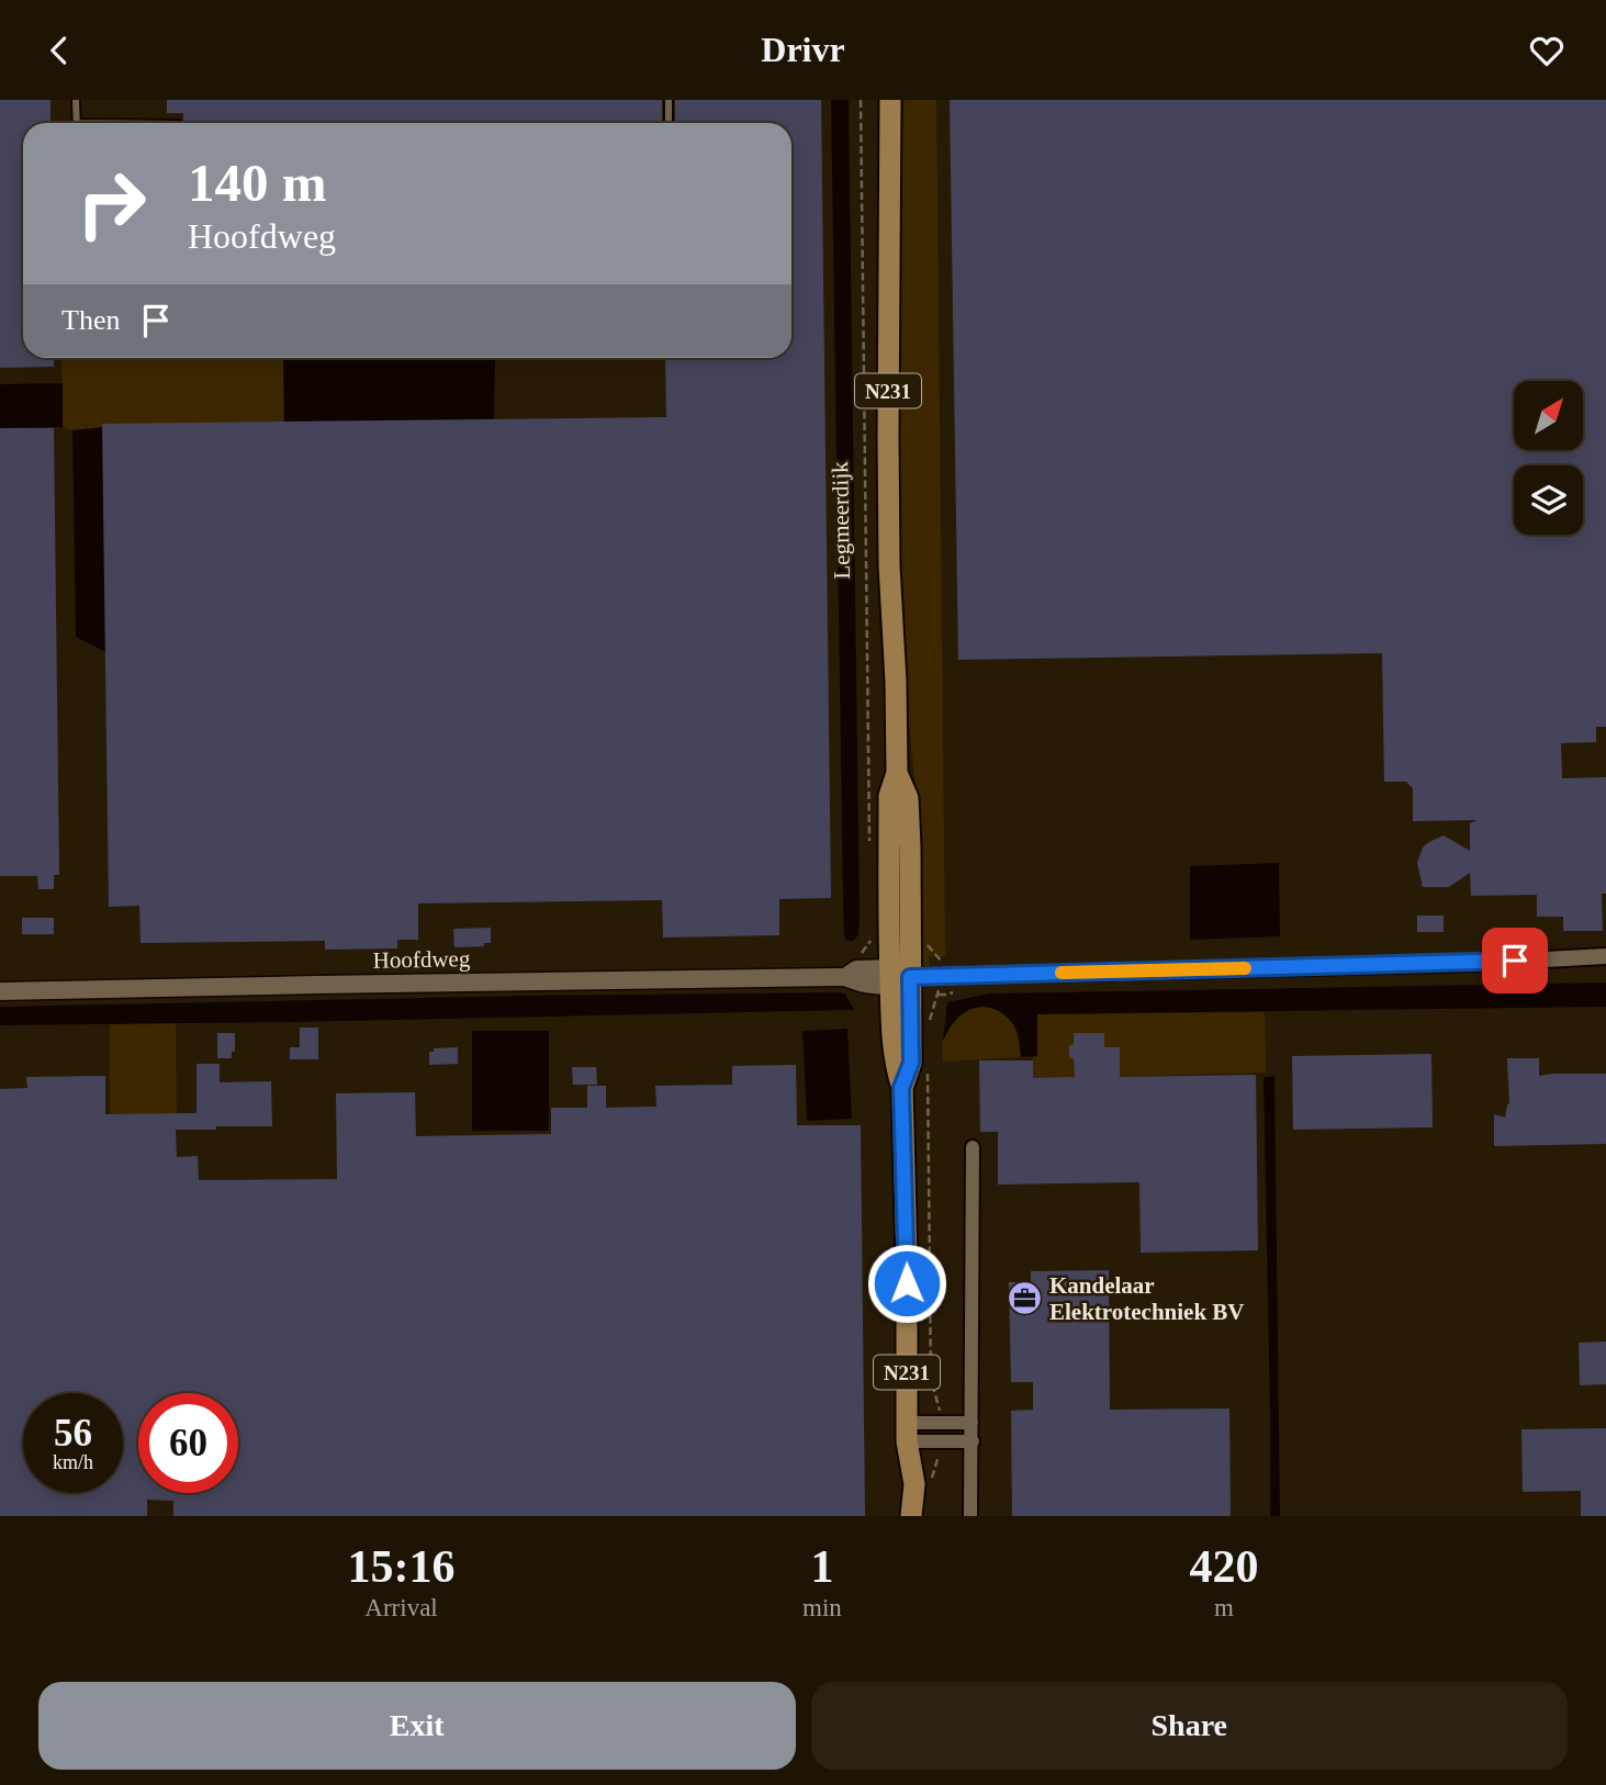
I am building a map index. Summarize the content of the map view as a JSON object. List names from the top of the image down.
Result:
{
  "streets": {
    "main road": ["N231", "Legmeerdijk", "Hoofdweg"]
  },
  "crossings": [
    ["N231", "Legmeerdijk"],
    ["N231", "Hoofdweg"],
    ["Legmeerdijk", "Hoofdweg"]
  ],
  "places": {
    "office": ["Kandelaar Elektrotechniek BV"]
  },
  "north": "top right",
  "page": {
    "header": "Drivr",
    "turn": ["140 m", "Hoofdweg"],
    "then": "Then",
    "speed": "56 km/h",
    "limit": "60",
    "eta": [
      "15:16",
      "Arrival",
      "1",
      "min",
      "420",
      "m"
    ],
    "buttons": ["Exit", "Share"]
  }
}
